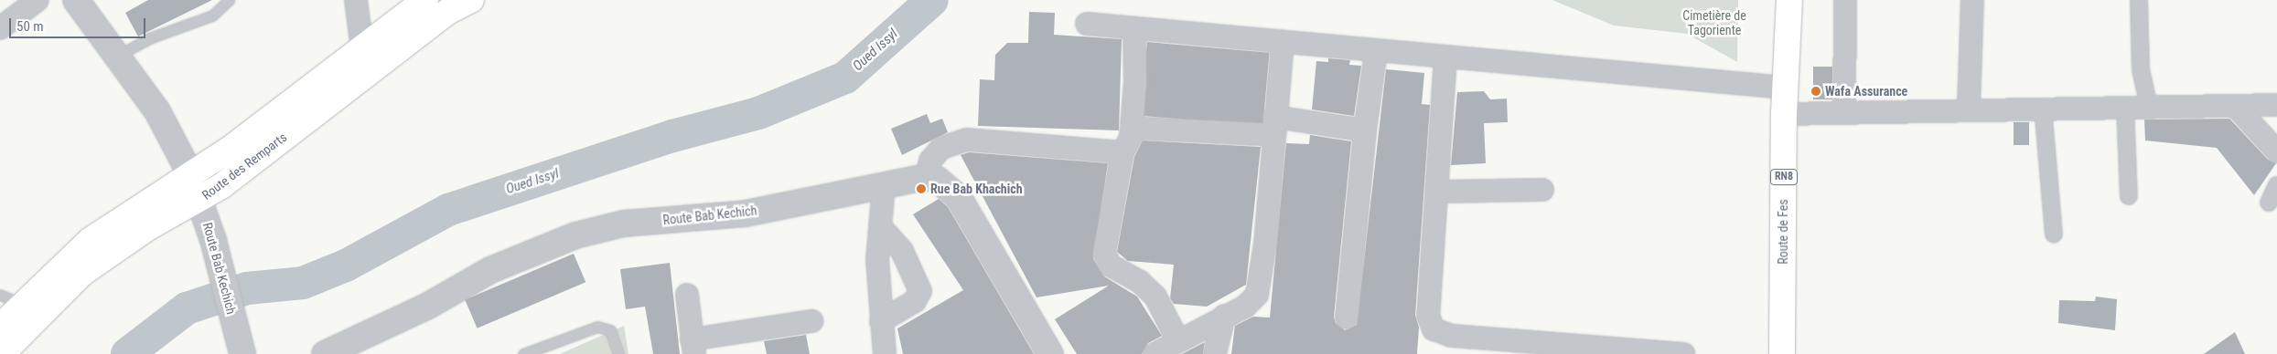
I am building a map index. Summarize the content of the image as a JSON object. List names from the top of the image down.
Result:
{
  "streets": {
    "main road": ["Route des Remparts", "RN8", "Route de Fes"],
    "street": ["Route Bab Kechich"]
  },
  "crossings": [
    ["Route des Remparts", "Route Bab Kechich"]
  ],
  "water": ["Oued Issyl"],
  "parks": ["Cimetière de Tagoriente"],
  "places": ["Wafa Assurance", "Rue Bab Khachich"],
  "scale_bar": "50 m"
}
